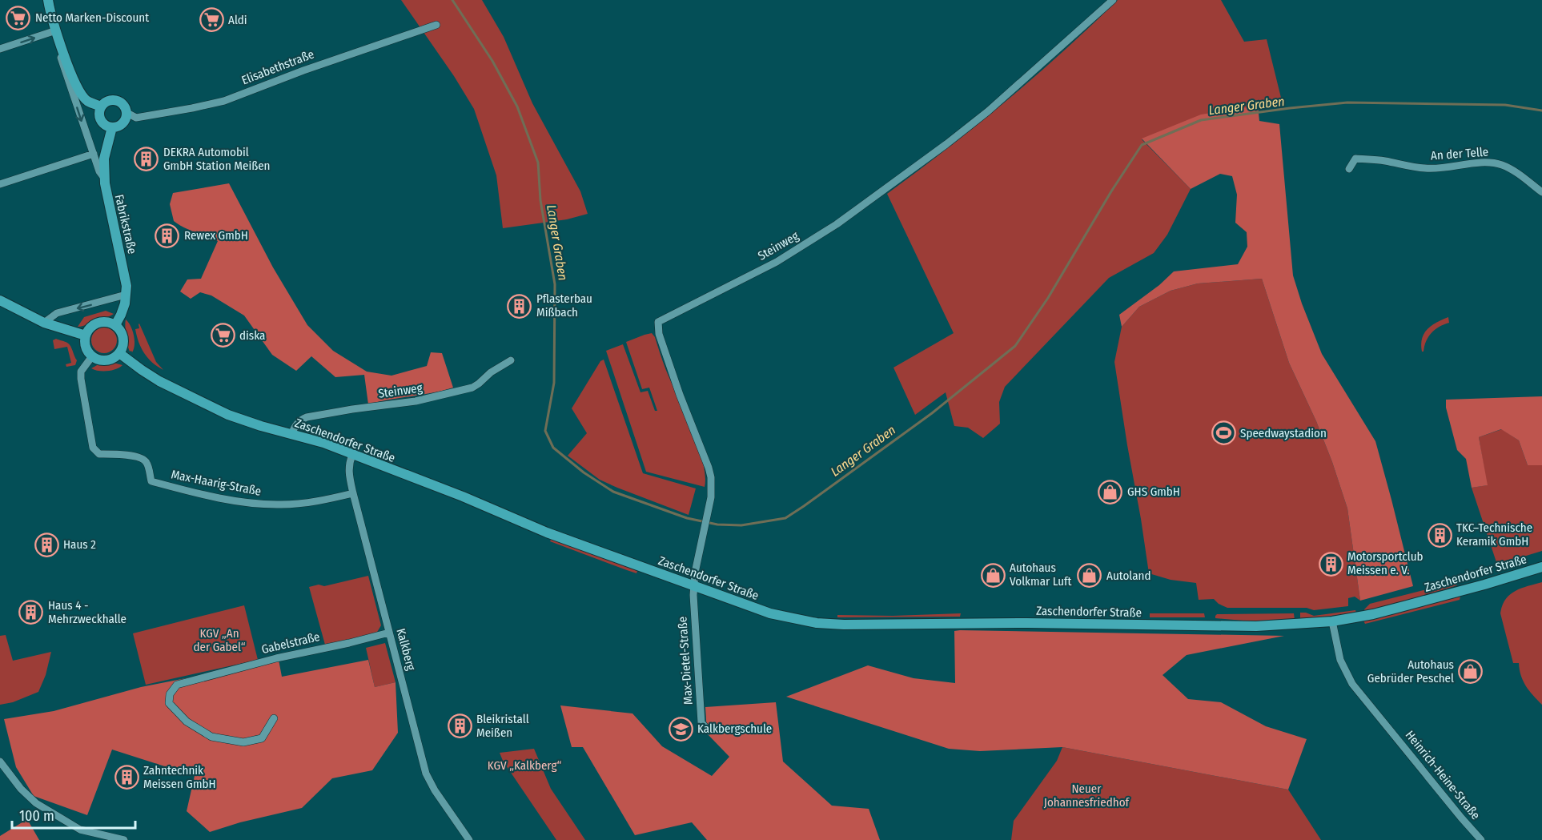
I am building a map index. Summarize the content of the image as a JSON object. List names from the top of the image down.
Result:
{
  "streets": {
    "street": [
      "Elisabethstraße",
      "An der Telle",
      "Fabrikstraße",
      "Steinweg",
      "Zaschendorfer Straße",
      "Max-Haarig-Straße",
      "Gabelstraße",
      "Kalkberg",
      "Max-Dietel-Straße",
      "Heinrich-Heine-Straße"
    ]
  },
  "crossings": [
    ["Elisabethstraße", "Fabrikstraße"],
    ["Fabrikstraße", "Zaschendorfer Straße"],
    ["Fabrikstraße", "Max-Haarig-Straße"],
    ["Steinweg", "Zaschendorfer Straße"],
    ["Steinweg", "Max-Dietel-Straße"],
    ["Zaschendorfer Straße", "Max-Haarig-Straße"],
    ["Zaschendorfer Straße", "Kalkberg"],
    ["Zaschendorfer Straße", "Max-Dietel-Straße"],
    ["Zaschendorfer Straße", "Heinrich-Heine-Straße"],
    ["Max-Haarig-Straße", "Kalkberg"],
    ["Gabelstraße", "Kalkberg"]
  ],
  "water": ["Langer Graben"],
  "parks": ["KGV „An der Gabel“", "KGV „Kalkberg“", "Neuer Johannesfriedhof"],
  "places": {
    "supermarket": ["Netto Marken-Discount", "Aldi", "diska"],
    "building": [
      "DEKRA Automobil GmbH Station Meißen",
      "Rewex GmbH",
      "Pflasterbau Mißbach",
      "TKC–Technische Keramik GmbH",
      "Haus 2",
      "Motorsportclub Meissen e. V.",
      "Haus 4 - Mehrzweckhalle",
      "Bleikristall Meißen",
      "Zahntechnik Meissen GmbH"
    ],
    "sports": ["Speedwaystadion"],
    "shop": [
      "GHS GmbH",
      "Autohaus Volkmar Luft",
      "Autoland",
      "Autohaus Gebrüder Peschel"
    ],
    "school or university": ["Kalkbergschule"]
  },
  "scale_bar": "100 m"
}
